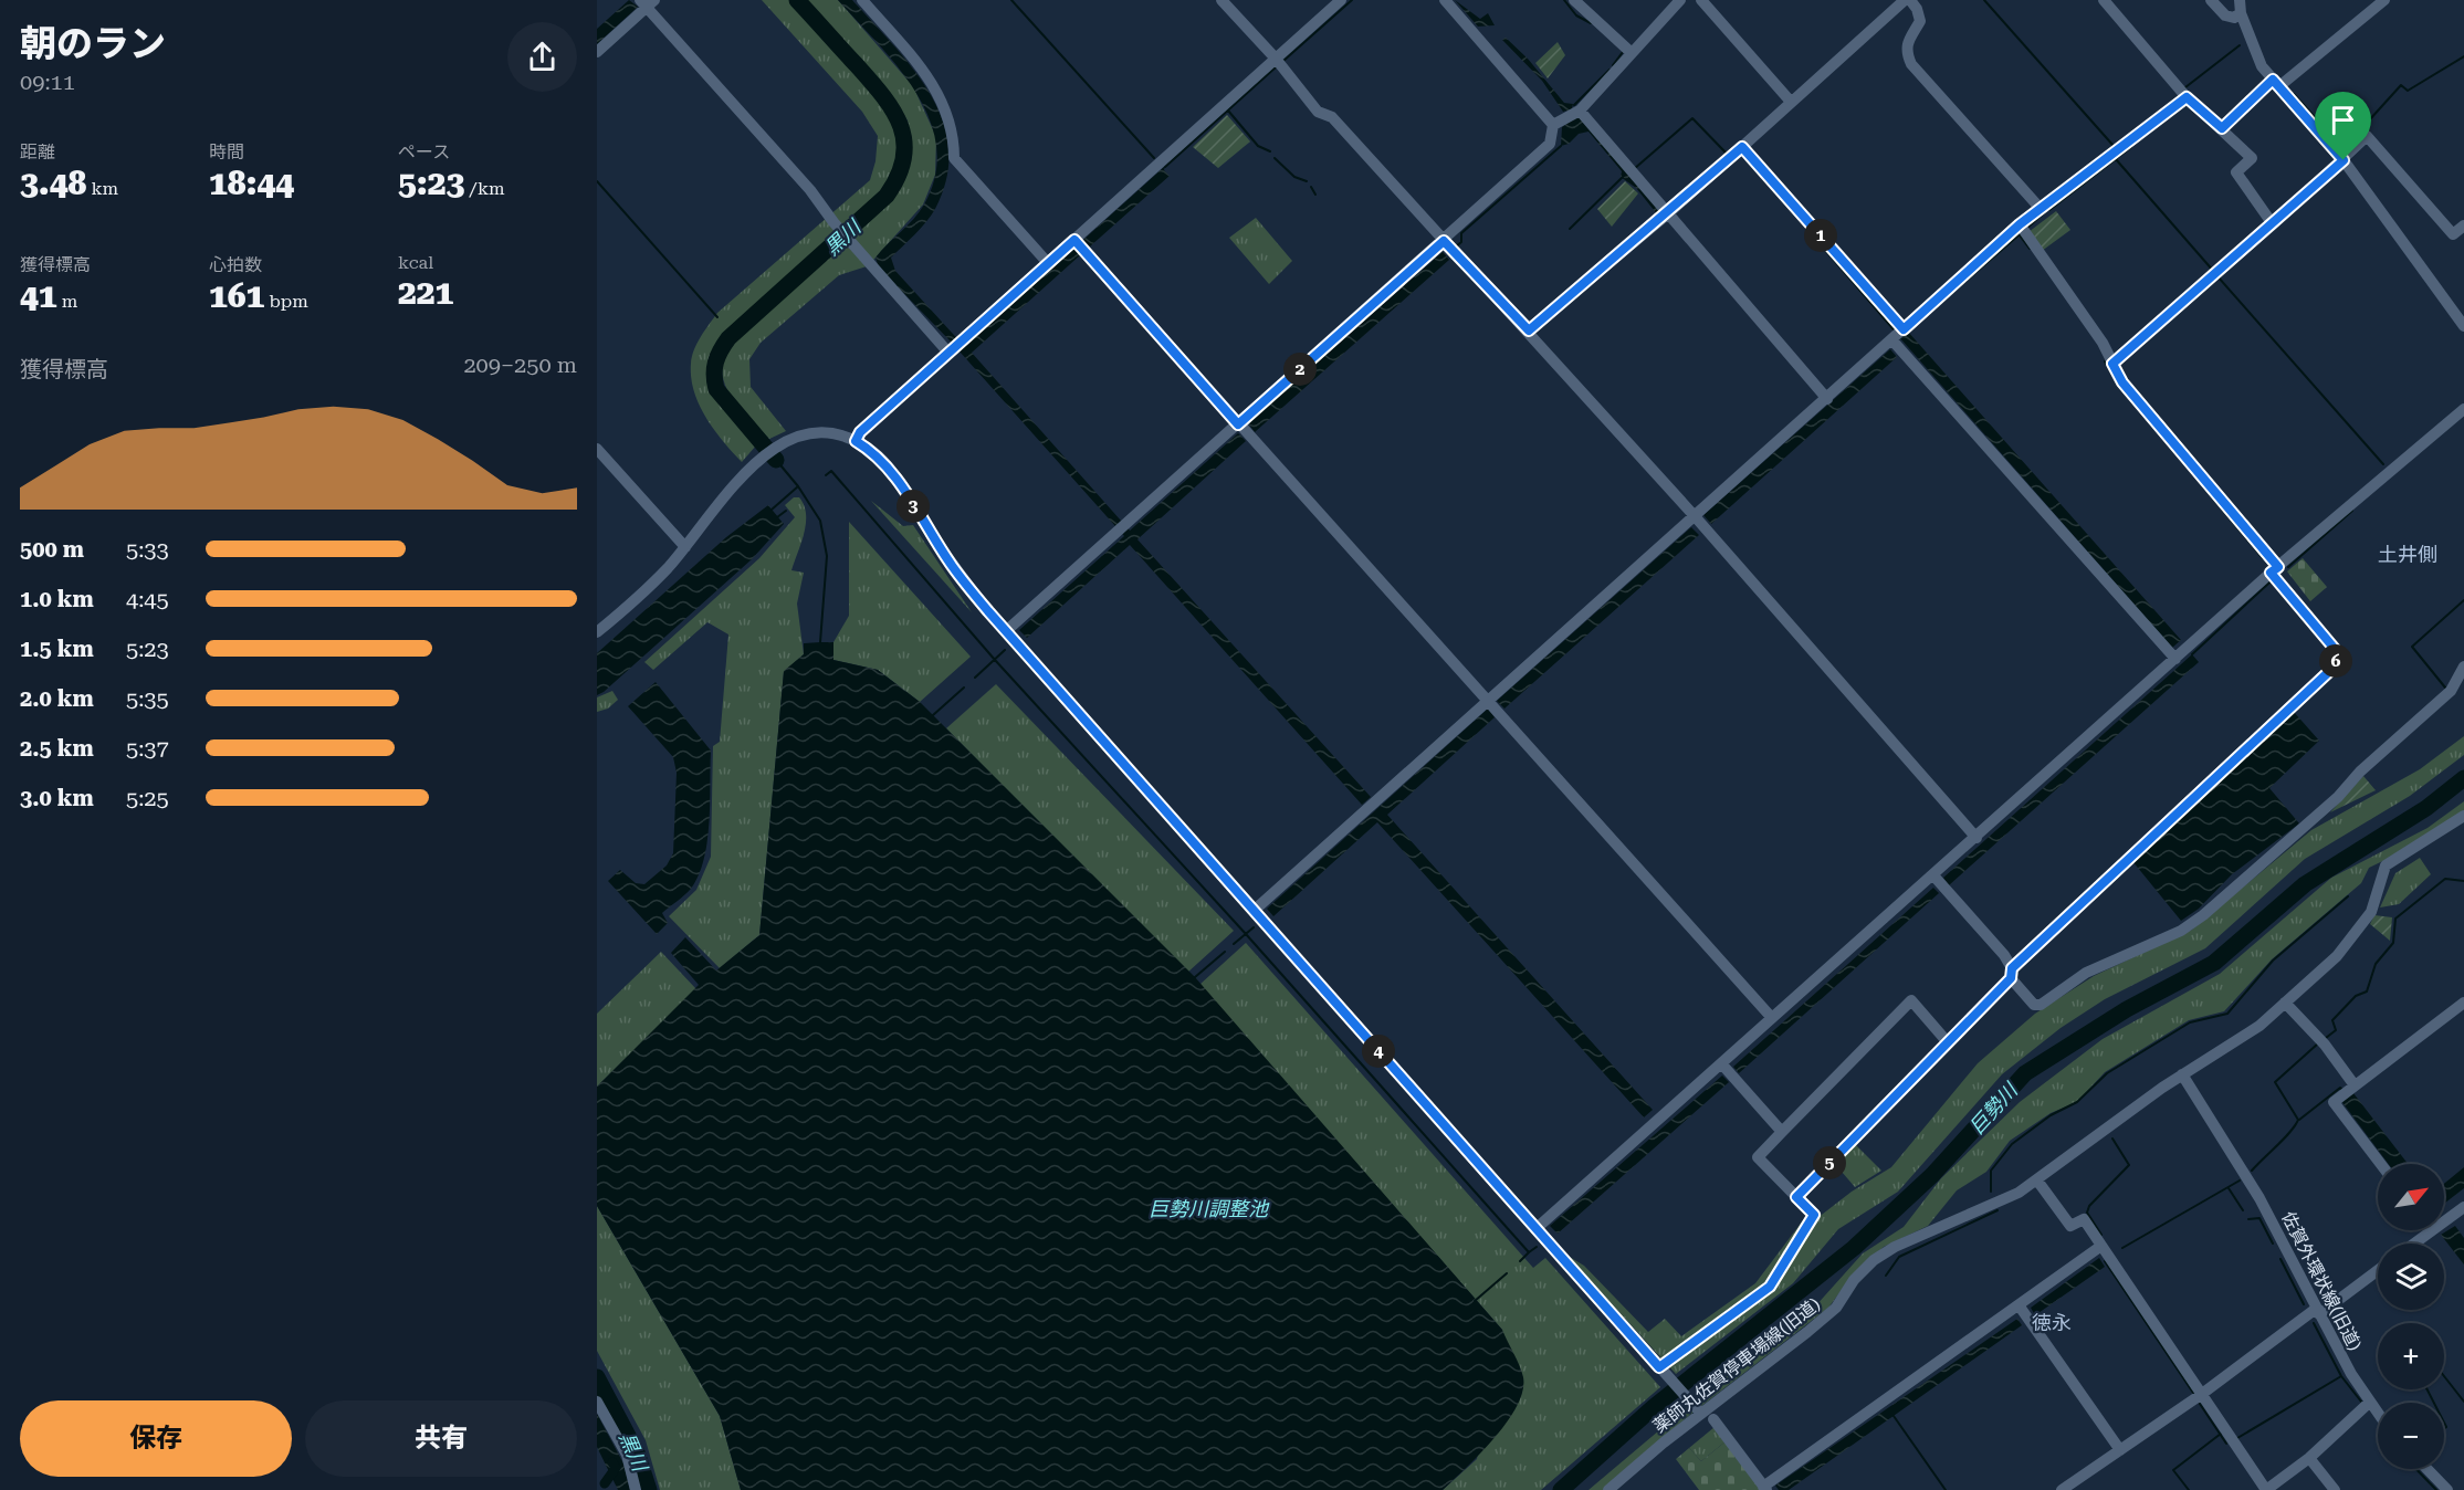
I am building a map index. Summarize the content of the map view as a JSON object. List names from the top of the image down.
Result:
{
  "streets": {
    "street": ["佐賀外環状線(旧道)", "薬師丸佐賀停車場線(旧道)"]
  },
  "crossings": [
    ["佐賀外環状線(旧道)", "薬師丸佐賀停車場線(旧道)"]
  ],
  "districts": ["土井側", "徳永"],
  "water": ["黒川", "巨勢川", "巨勢川調整池"],
  "north": "top right",
  "page": {
    "heading": ["朝のラン", "09:11"],
    "stats": [
      ["距離", "3.48 km"],
      ["時間", "18:44"],
      ["ペース", "5:23 /km"],
      ["獲得標高", "41 m"],
      ["心拍数", "161 bpm"],
      ["kcal", "221"]
    ],
    "pins": [
      "1",
      "2",
      "3",
      "6",
      "4",
      "5"
    ],
    "chart": ["獲得標高", "209–250 m"],
    "list": [
      {
        "name": "500 m",
        "note": "5:33"
      },
      {
        "name": "1.0 km",
        "note": "4:45"
      },
      {
        "name": "1.5 km",
        "note": "5:23"
      },
      {
        "name": "2.0 km",
        "note": "5:35"
      },
      {
        "name": "2.5 km",
        "note": "5:37"
      },
      {
        "name": "3.0 km",
        "note": "5:25"
      }
    ],
    "map_buttons": ["+", "−"],
    "buttons": ["保存", "共有"]
  }
}
